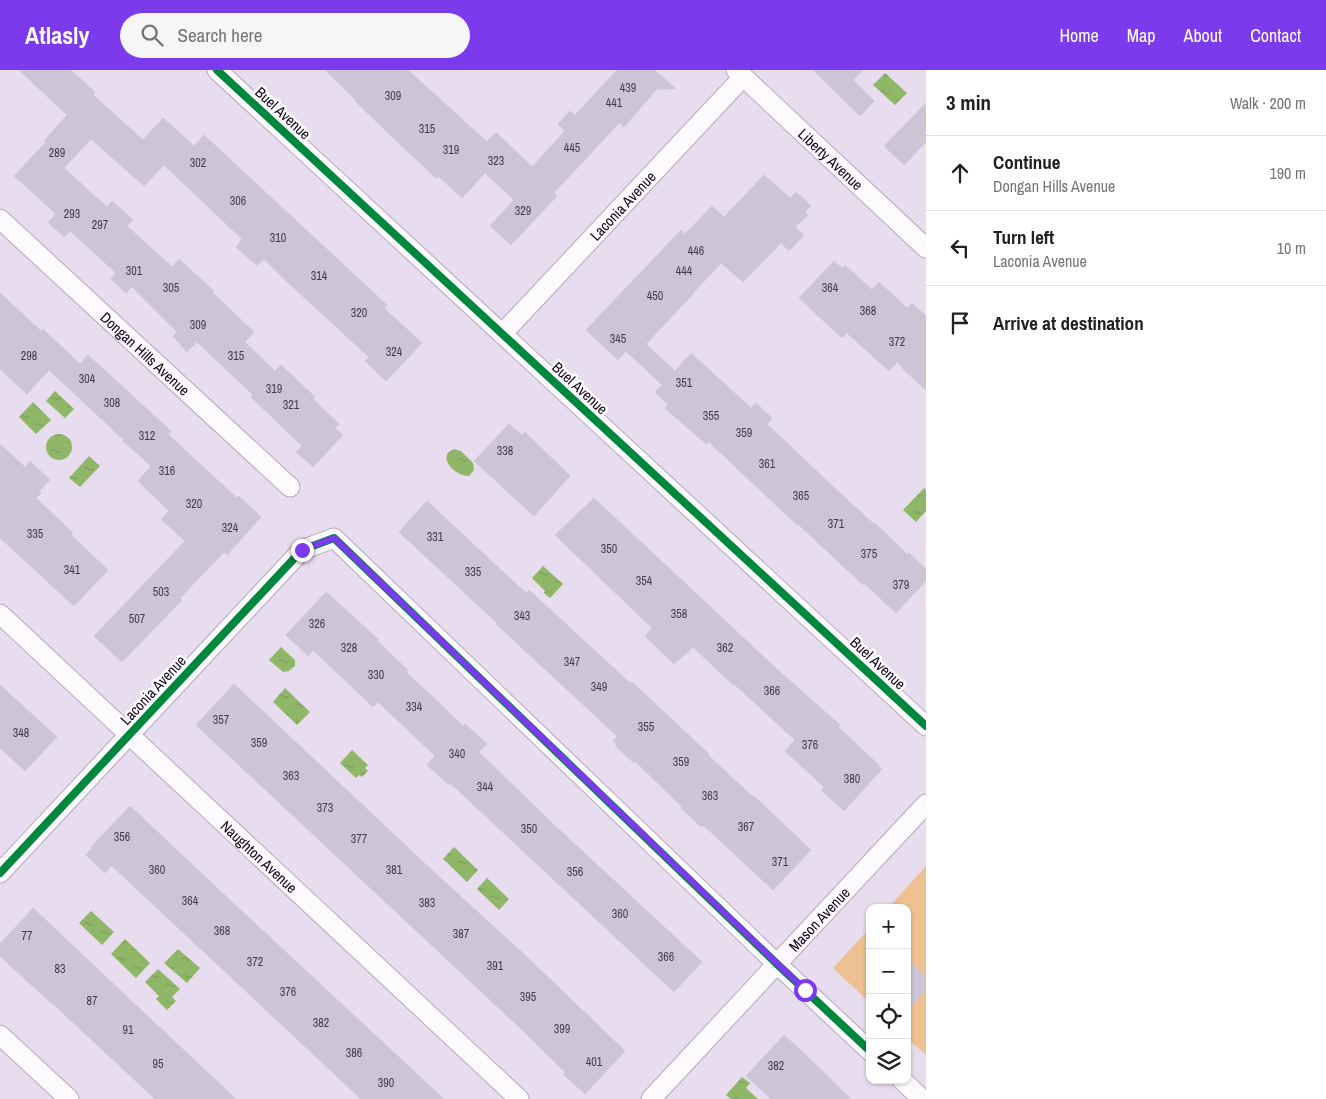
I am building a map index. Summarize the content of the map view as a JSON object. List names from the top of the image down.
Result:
{
  "streets": {
    "street": [
      "Buel Avenue",
      "Liberty Avenue",
      "Laconia Avenue",
      "Dongan Hills Avenue",
      "Naughton Avenue",
      "Mason Avenue"
    ]
  },
  "crossings": [
    ["Buel Avenue", "Laconia Avenue"],
    ["Liberty Avenue", "Laconia Avenue"],
    ["Laconia Avenue", "Naughton Avenue"],
    ["Laconia Avenue", "Mason Avenue"]
  ],
  "house_numbers": [
    "439",
    "309",
    "441",
    "315",
    "445",
    "319",
    "289",
    "323",
    "302",
    "306",
    "329",
    "293",
    "297",
    "310",
    "446",
    "301",
    "444",
    "314",
    "305",
    "364",
    "450",
    "368",
    "320",
    "309",
    "345",
    "372",
    "324",
    "298",
    "315",
    "304",
    "351",
    "319",
    "308",
    "321",
    "355",
    "359",
    "312",
    "338",
    "361",
    "316",
    "365",
    "320",
    "371",
    "324",
    "335",
    "331",
    "350",
    "375",
    "341",
    "335",
    "354",
    "379",
    "503",
    "358",
    "343",
    "507",
    "326",
    "328",
    "362",
    "347",
    "330",
    "349",
    "366",
    "334",
    "357",
    "355",
    "348",
    "359",
    "376",
    "340",
    "359",
    "363",
    "380",
    "344",
    "363",
    "373",
    "367",
    "350",
    "356",
    "377",
    "371",
    "360",
    "381",
    "356",
    "364",
    "383",
    "360",
    "368",
    "387",
    "77",
    "366",
    "372",
    "391",
    "83",
    "376",
    "395",
    "87",
    "382",
    "399",
    "91",
    "386",
    "401",
    "95",
    "382",
    "390"
  ],
  "page": {
    "header": "Atlasly",
    "search": "Search here",
    "nav": [
      "Home",
      "Map",
      "About",
      "Contact"
    ],
    "heading": ["3 min", "Walk · 200 m"],
    "list": [
      ["Continue", "Dongan Hills Avenue", "190 m"],
      ["Turn left", "Laconia Avenue", "10 m"],
      "Arrive at destination"
    ],
    "map_buttons": ["+", "−"]
  }
}
